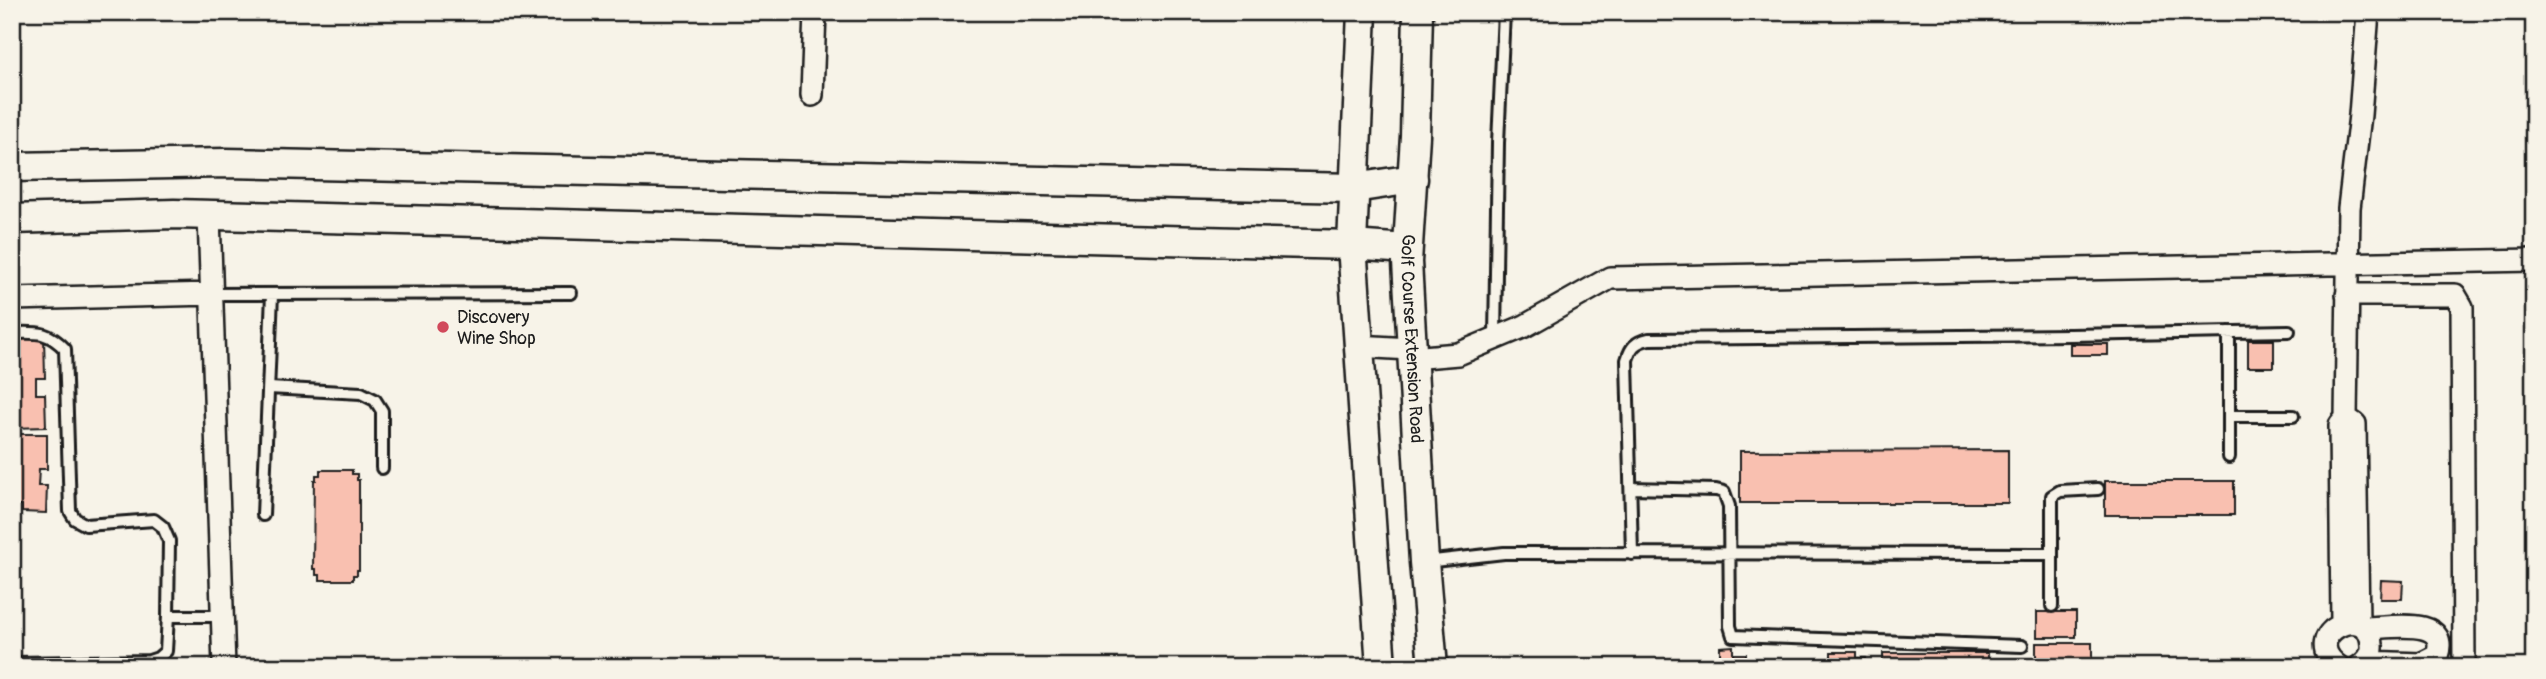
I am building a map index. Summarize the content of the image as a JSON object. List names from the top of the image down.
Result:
{
  "streets": {
    "street": ["Golf Course Extension Road"]
  },
  "places": ["Discovery Wine Shop"]
}
